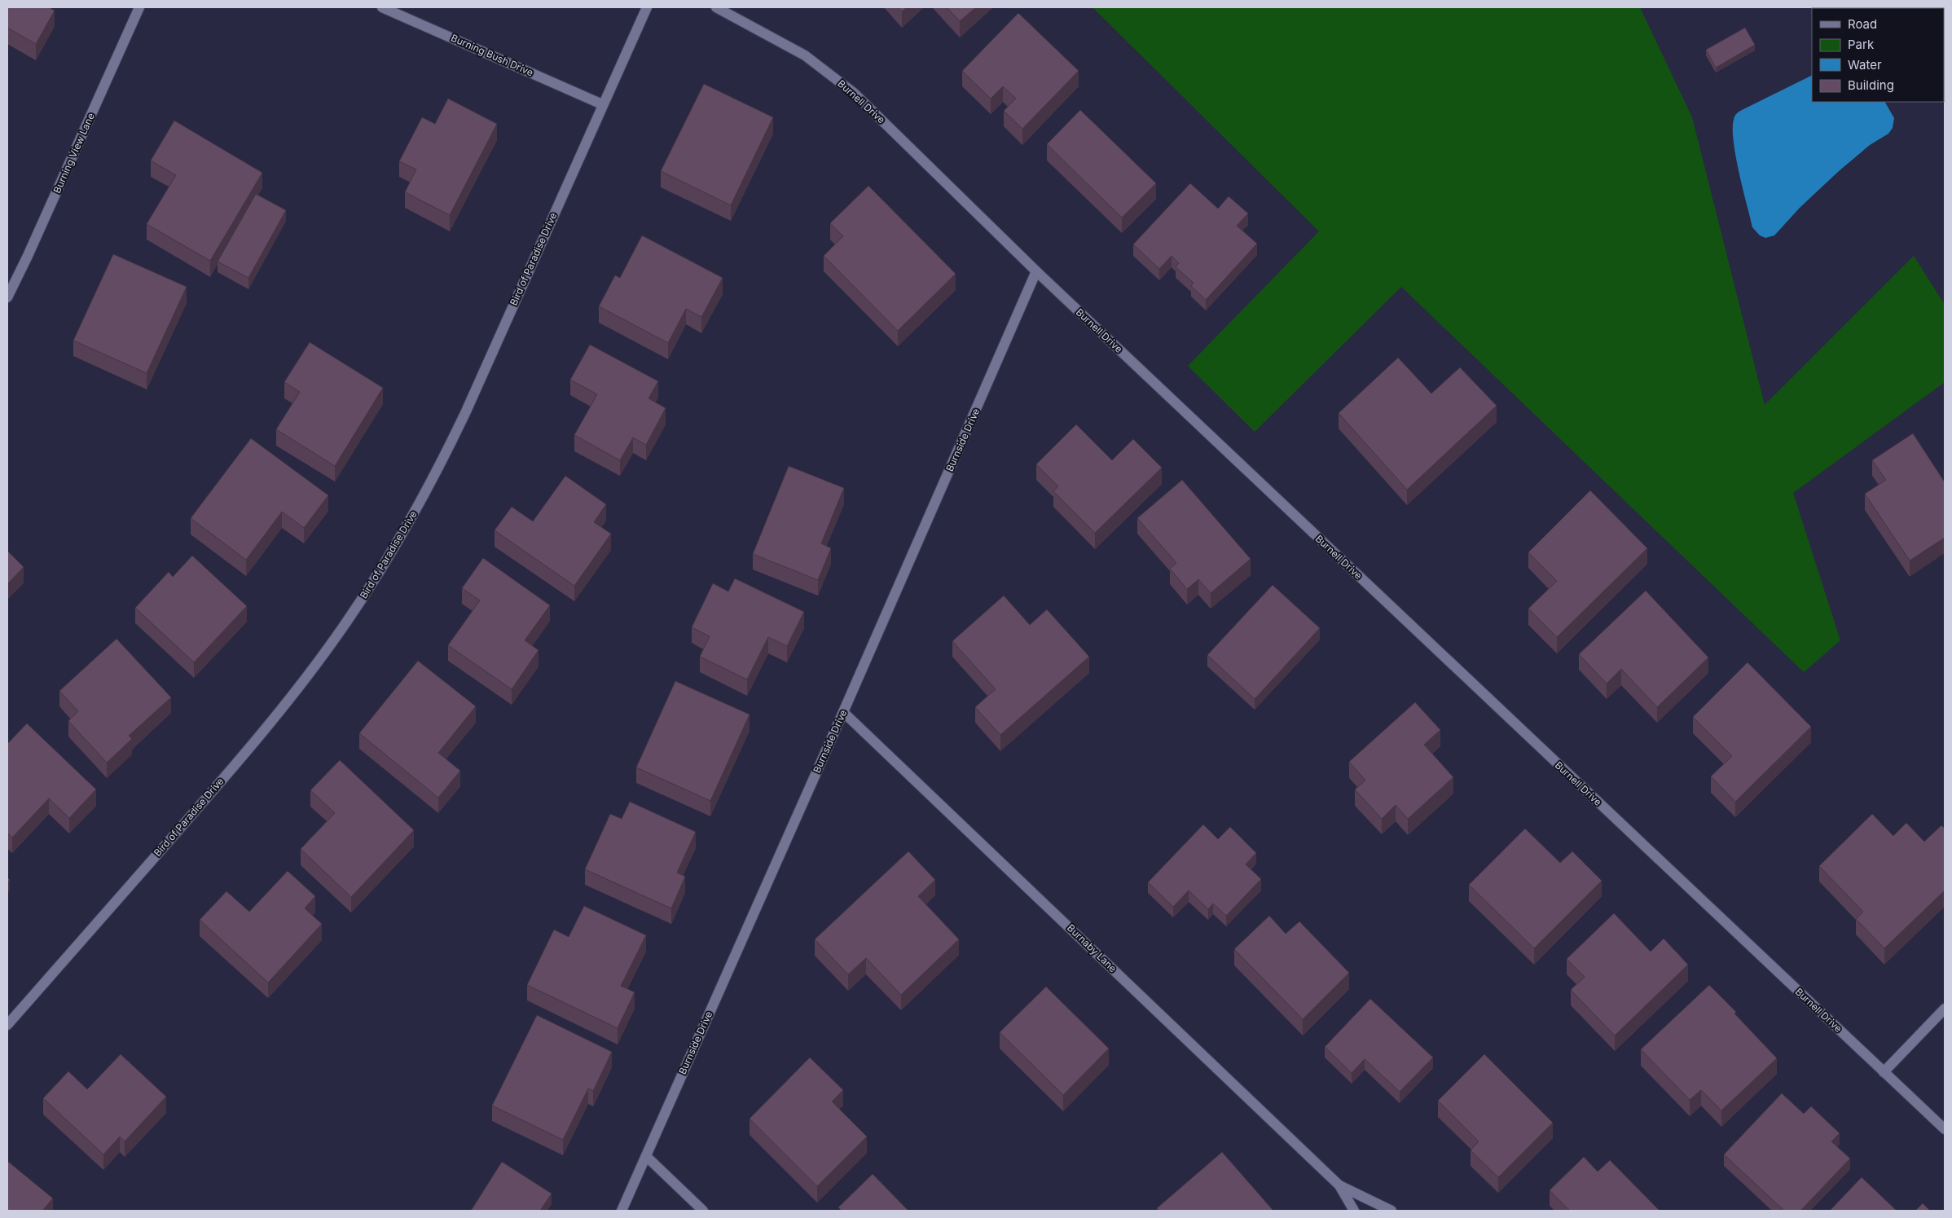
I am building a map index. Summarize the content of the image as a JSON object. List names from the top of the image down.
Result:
{
  "streets": {
    "street": [
      "Burning Bush Drive",
      "Burnell Drive",
      "Burning View Lane",
      "Bird of Paradise Drive",
      "Burnside Drive",
      "Burnaby Lane"
    ]
  },
  "crossings": [
    ["Burning Bush Drive", "Bird of Paradise Drive"],
    ["Burnell Drive", "Burnside Drive"],
    ["Burnside Drive", "Burnaby Lane"]
  ],
  "legend": [
    "Road",
    "Park",
    "Water",
    "Building"
  ]
}
